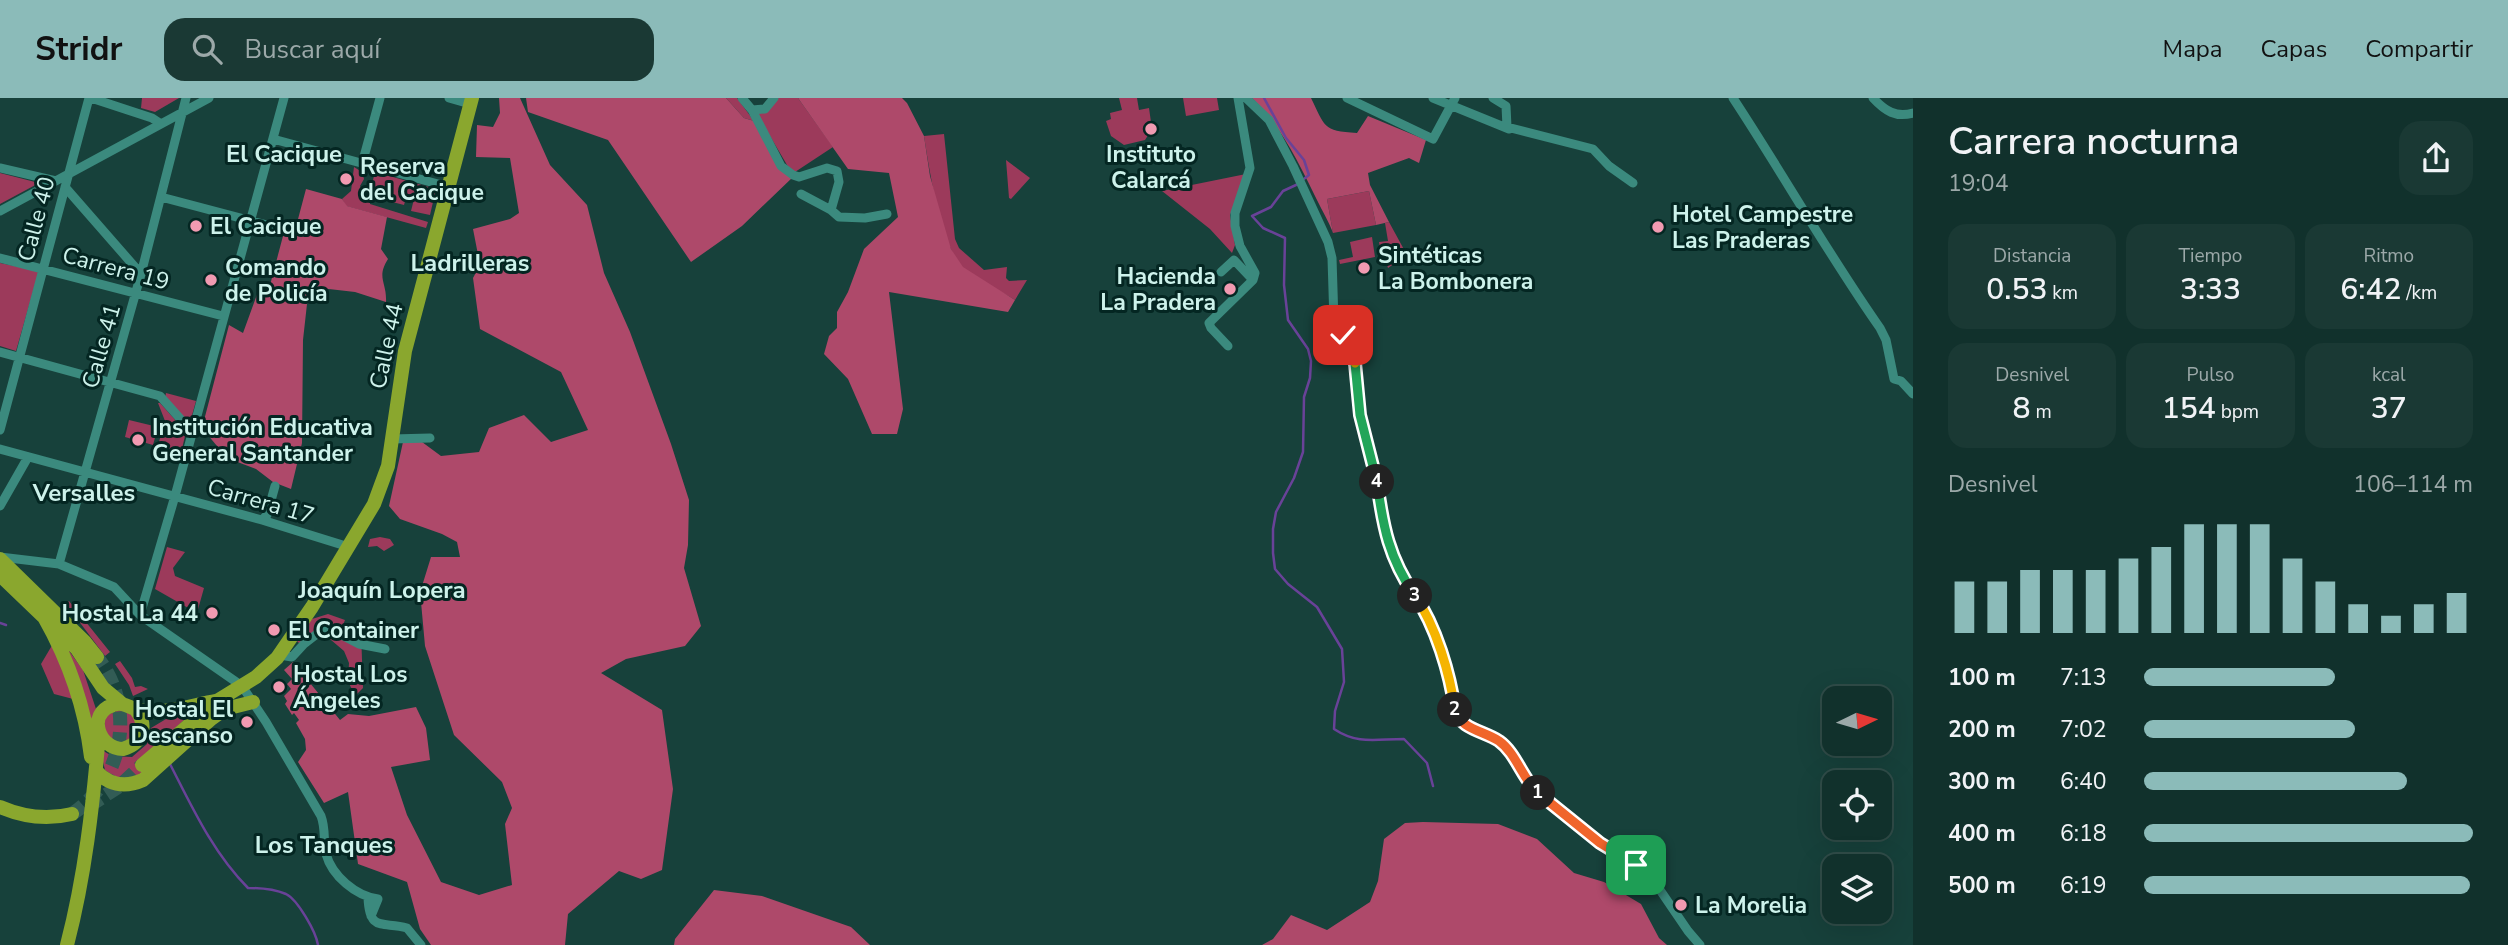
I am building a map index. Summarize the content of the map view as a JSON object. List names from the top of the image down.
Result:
{
  "streets": {
    "highway": ["Calle 44"],
    "street": [
      "Calle 40",
      "Carrera 19",
      "Calle 41",
      "Carrera 17"
    ]
  },
  "crossings": [
    ["Calle 40", "Carrera 19"],
    ["Carrera 19", "Calle 41"],
    ["Calle 41", "Carrera 17"],
    ["Calle 44", "Carrera 17"]
  ],
  "districts": [
    "El Cacique",
    "Ladrilleras",
    "Versalles",
    "Joaquín Lopera",
    "Los Tanques"
  ],
  "places": [
    "Instituto Calarcá",
    "Reserva del Cacique",
    "El Cacique",
    "Hotel Campestre Las Praderas",
    "Sintéticas La Bombonera",
    "Comando de Policía",
    "Hacienda La Pradera",
    "Institución Educativa General Santander",
    "Hostal La 44",
    "El Container",
    "Hostal Los Ángeles",
    "Hostal El Descanso",
    "La Morelia"
  ],
  "north": "right",
  "page": {
    "header": "Stridr",
    "search": "Buscar aquí",
    "nav": ["Mapa", "Capas", "Compartir"],
    "heading": ["Carrera nocturna", "19:04"],
    "stats": [
      ["Distancia", "0.53 km"],
      ["Tiempo", "3:33"],
      ["Ritmo", "6:42 /km"],
      ["Desnivel", "8 m"],
      ["Pulso", "154 bpm"],
      ["kcal", "37"]
    ],
    "chart": ["Desnivel", "106–114 m"],
    "pins": [
      "4",
      "3",
      "2",
      "1"
    ],
    "list": [
      {
        "name": "100 m",
        "note": "7:13"
      },
      {
        "name": "200 m",
        "note": "7:02"
      },
      {
        "name": "300 m",
        "note": "6:40"
      },
      {
        "name": "400 m",
        "note": "6:18"
      },
      {
        "name": "500 m",
        "note": "6:19"
      }
    ]
  }
}
